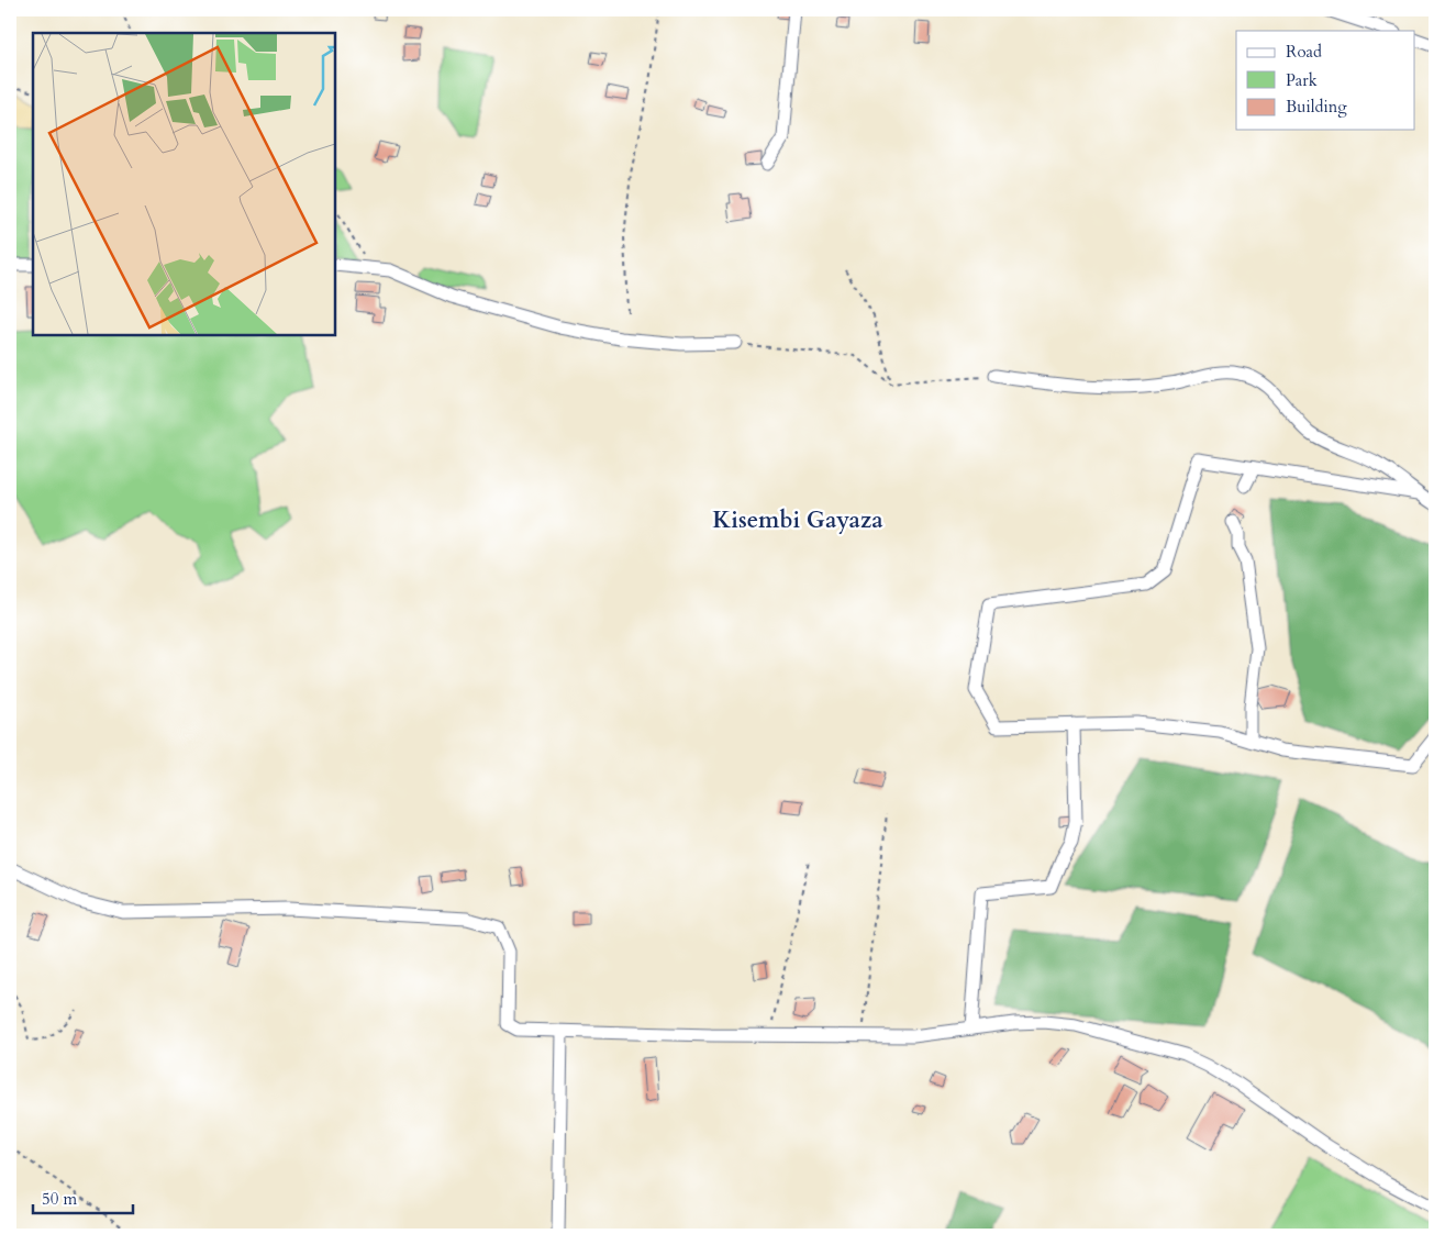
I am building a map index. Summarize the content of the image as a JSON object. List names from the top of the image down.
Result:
{
  "districts": ["Kisembi Gayaza"],
  "legend": ["Road", "Park", "Building"],
  "scale_bar": "50 m"
}
